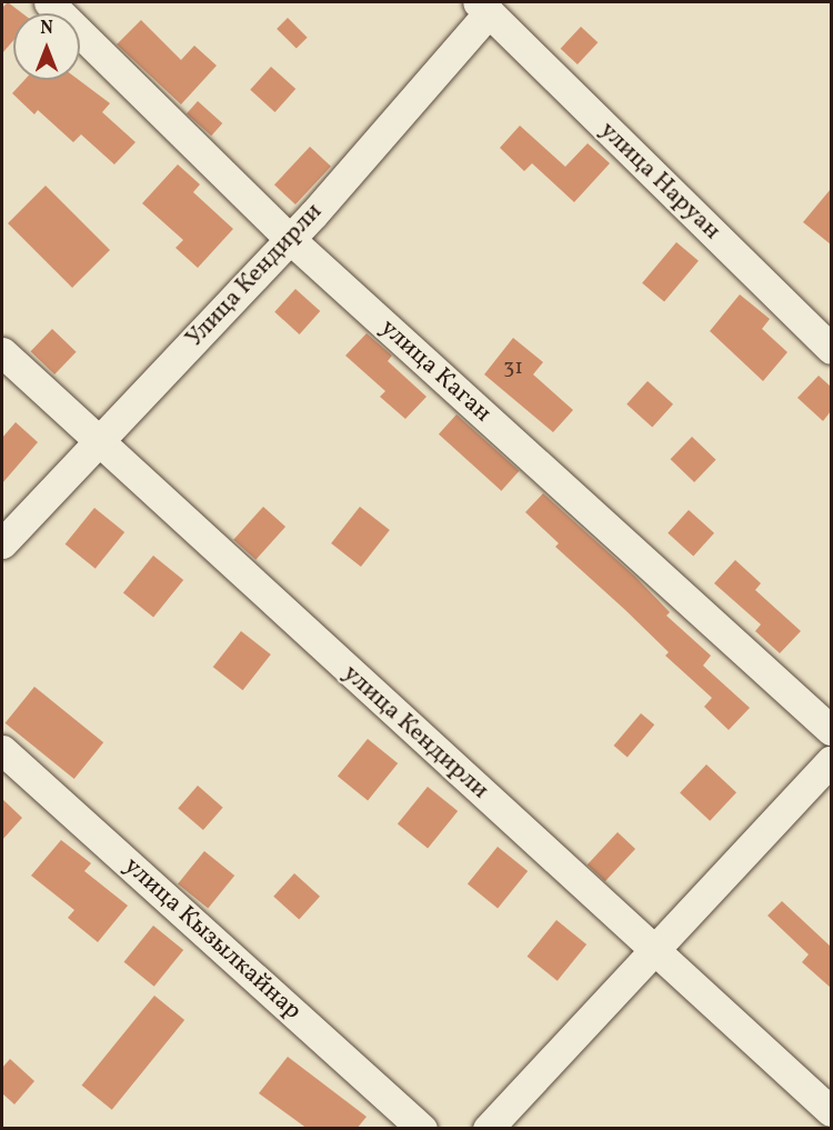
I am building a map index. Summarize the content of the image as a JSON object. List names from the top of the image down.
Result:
{
  "streets": {
    "street": [
      "улица Наруан",
      "Улица Кендирли",
      "улица Каган",
      "улица Кендирли",
      "улица Кызылкайнар"
    ]
  },
  "crossings": [
    ["улица Наруан", "Улица Кендирли"],
    ["Улица Кендирли", "улица Каган"],
    ["Улица Кендирли", "улица Кендирли"]
  ],
  "house_numbers": ["31"],
  "north": "top"
}
